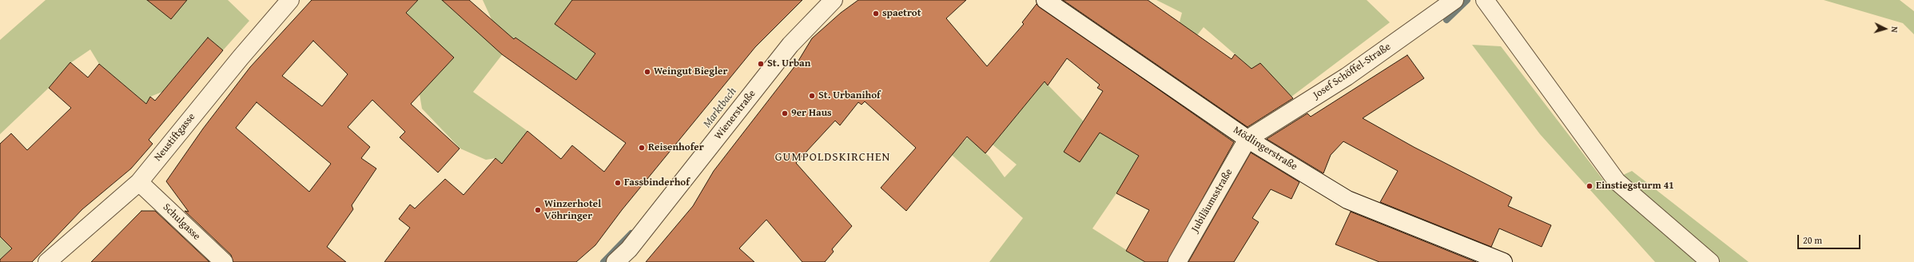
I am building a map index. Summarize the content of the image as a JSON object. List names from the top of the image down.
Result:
{
  "streets": {
    "street": [
      "Josef Schöffel-Straße",
      "Wienerstraße",
      "Neustiftgasse",
      "Mödlingerstraße",
      "Jubiläumsstraße",
      "Schulgasse"
    ]
  },
  "crossings": [
    ["Josef Schöffel-Straße", "Mödlingerstraße"],
    ["Josef Schöffel-Straße", "Jubiläumsstraße"],
    ["Neustiftgasse", "Schulgasse"],
    ["Mödlingerstraße", "Jubiläumsstraße"]
  ],
  "districts": ["GUMPOLDSKIRCHEN"],
  "water": ["Marktbach"],
  "places": [
    "spaetrot",
    "St. Urban",
    "Weingut Biegler",
    "St. Urbanihof",
    "9er Haus",
    "Reisenhofer",
    "Fassbinderhof",
    "Einstiegsturm 41",
    "Winzerhotel Vöhringer"
  ],
  "scale_bar": "20 m",
  "north": "right"
}
